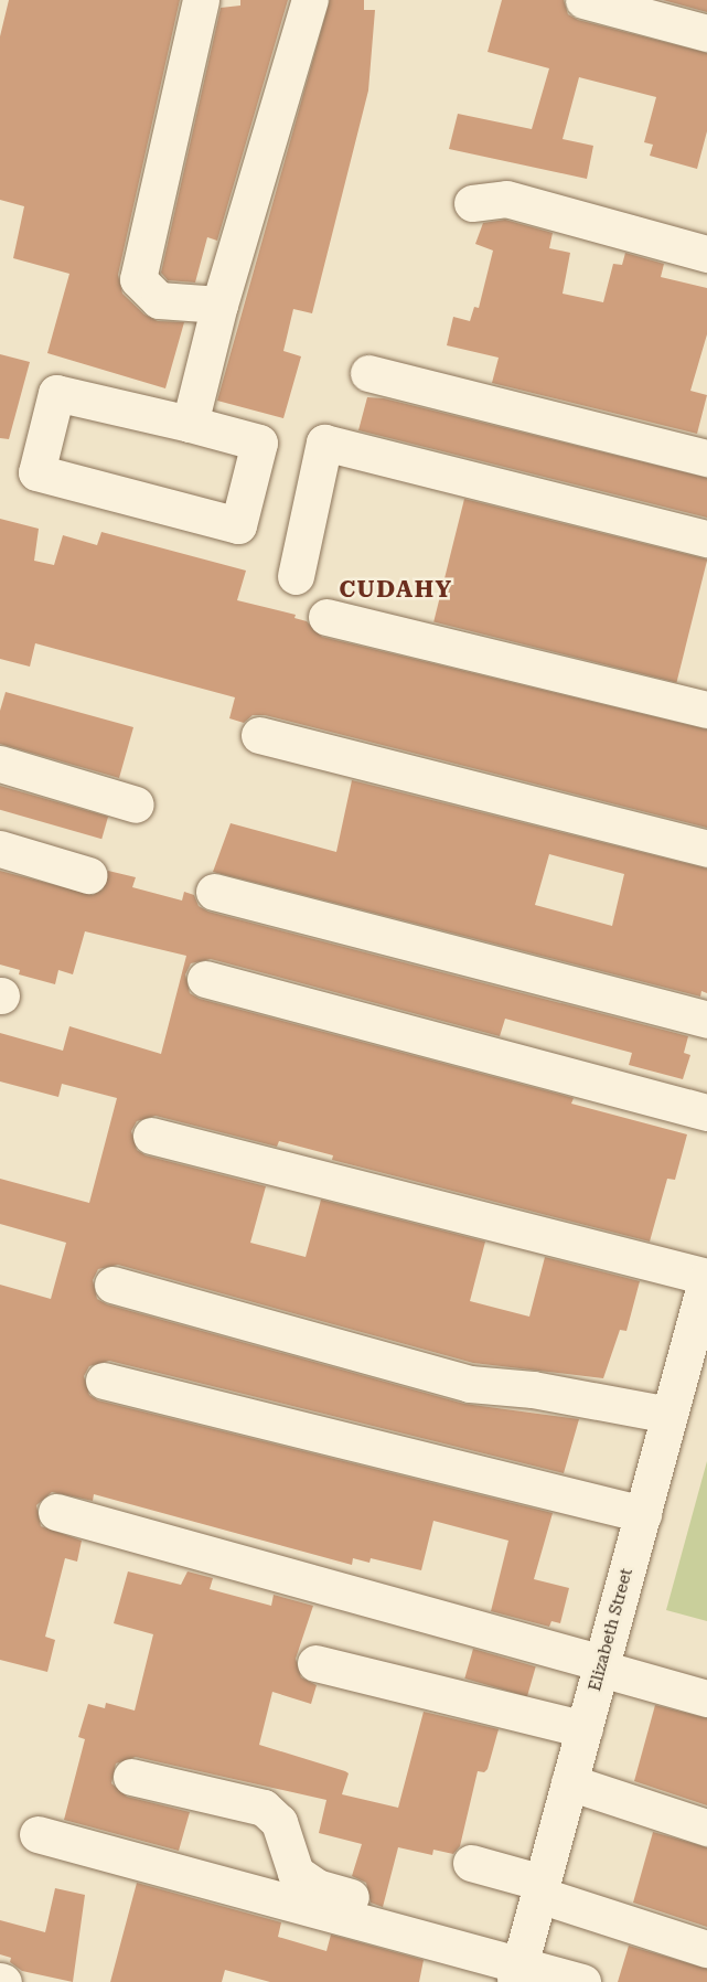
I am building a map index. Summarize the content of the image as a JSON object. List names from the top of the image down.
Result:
{
  "streets": {
    "street": ["Elizabeth Street"]
  },
  "districts": ["CUDAHY"]
}
